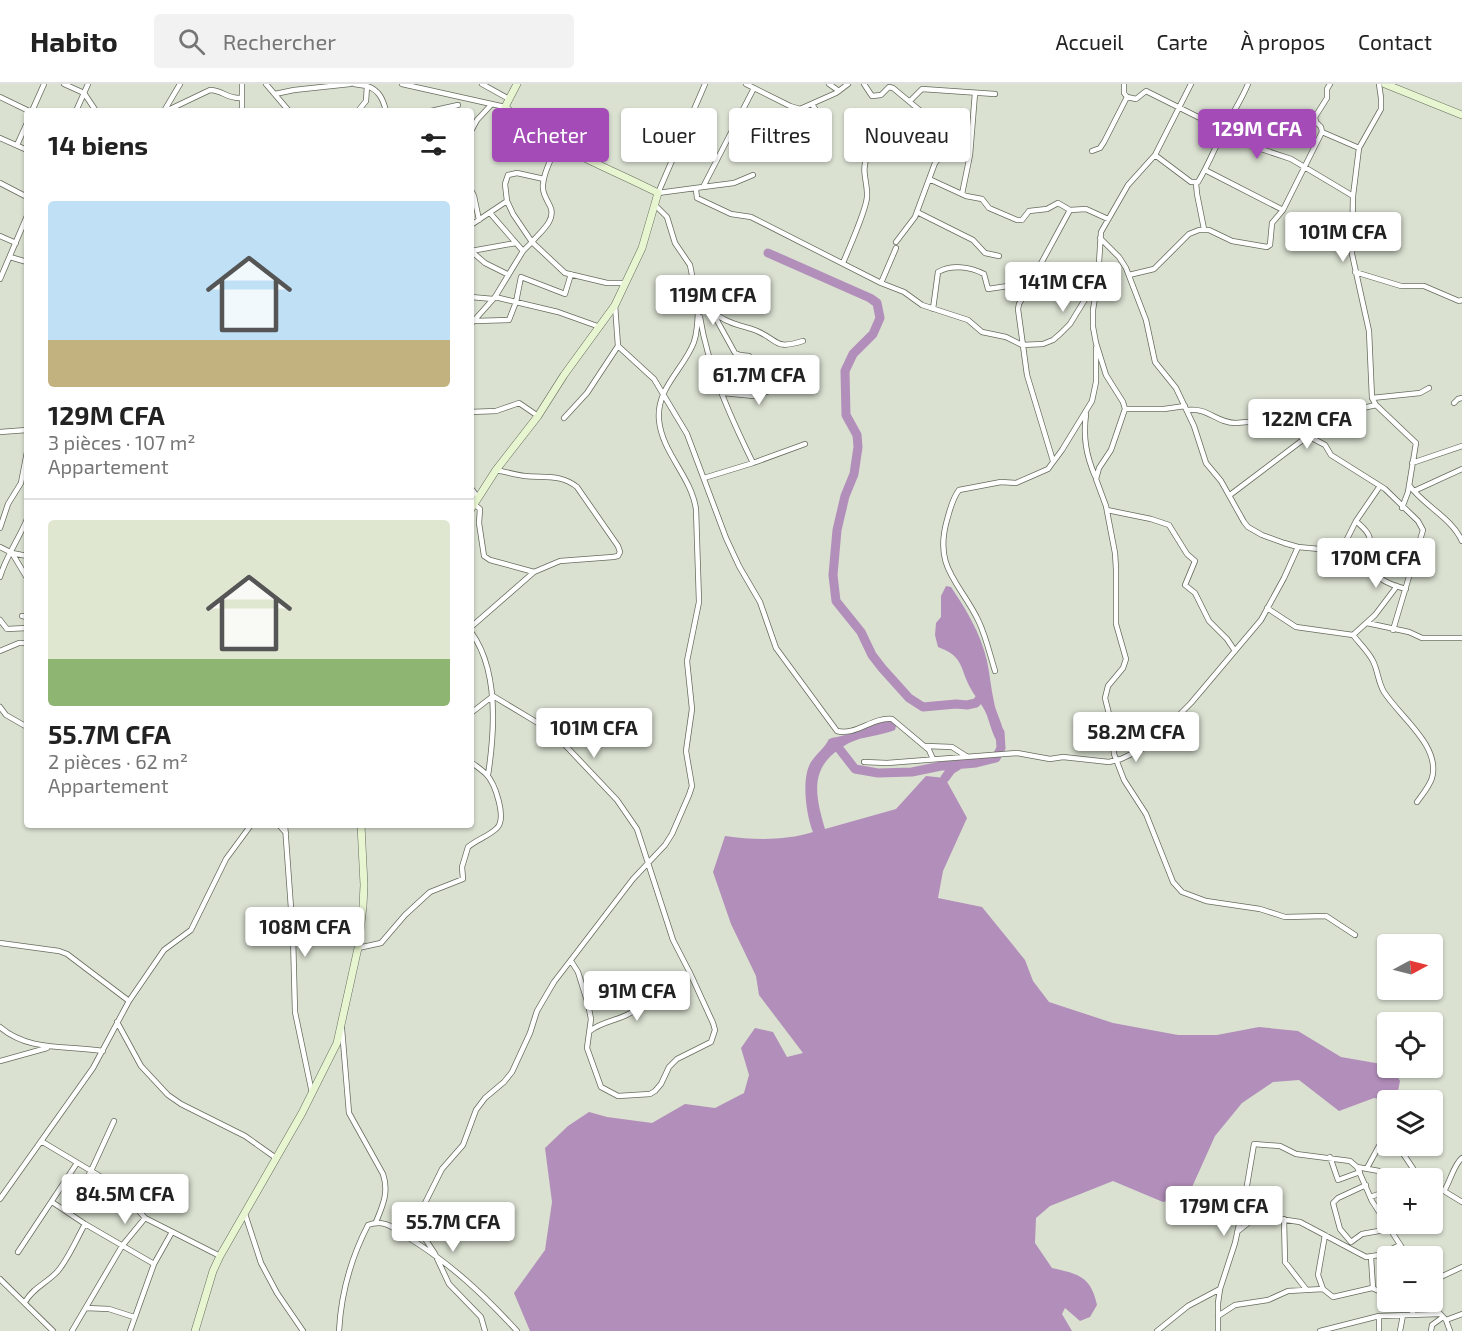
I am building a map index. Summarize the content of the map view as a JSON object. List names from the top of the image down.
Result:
{
  "north": "right",
  "page": {
    "header": "Habito",
    "search": "Rechercher",
    "nav": [
      "Accueil",
      "Carte",
      "À propos",
      "Contact"
    ],
    "chip": [
      "Acheter",
      "Louer",
      "Filtres",
      "Nouveau"
    ],
    "heading": "14 biens",
    "price": [
      "129M CFA",
      "101M CFA",
      "141M CFA",
      "119M CFA",
      "61.7M CFA",
      "122M CFA",
      "170M CFA",
      "101M CFA",
      "58.2M CFA",
      "108M CFA",
      "91M CFA",
      "84.5M CFA",
      "179M CFA",
      "55.7M CFA"
    ],
    "list": [
      {
        "name": "129M CFA",
        "note": "3 pièces · 107 m² · Appartement"
      },
      {
        "name": "55.7M CFA",
        "note": "2 pièces · 62 m² · Appartement"
      }
    ],
    "map_buttons": ["+", "−"]
  }
}
